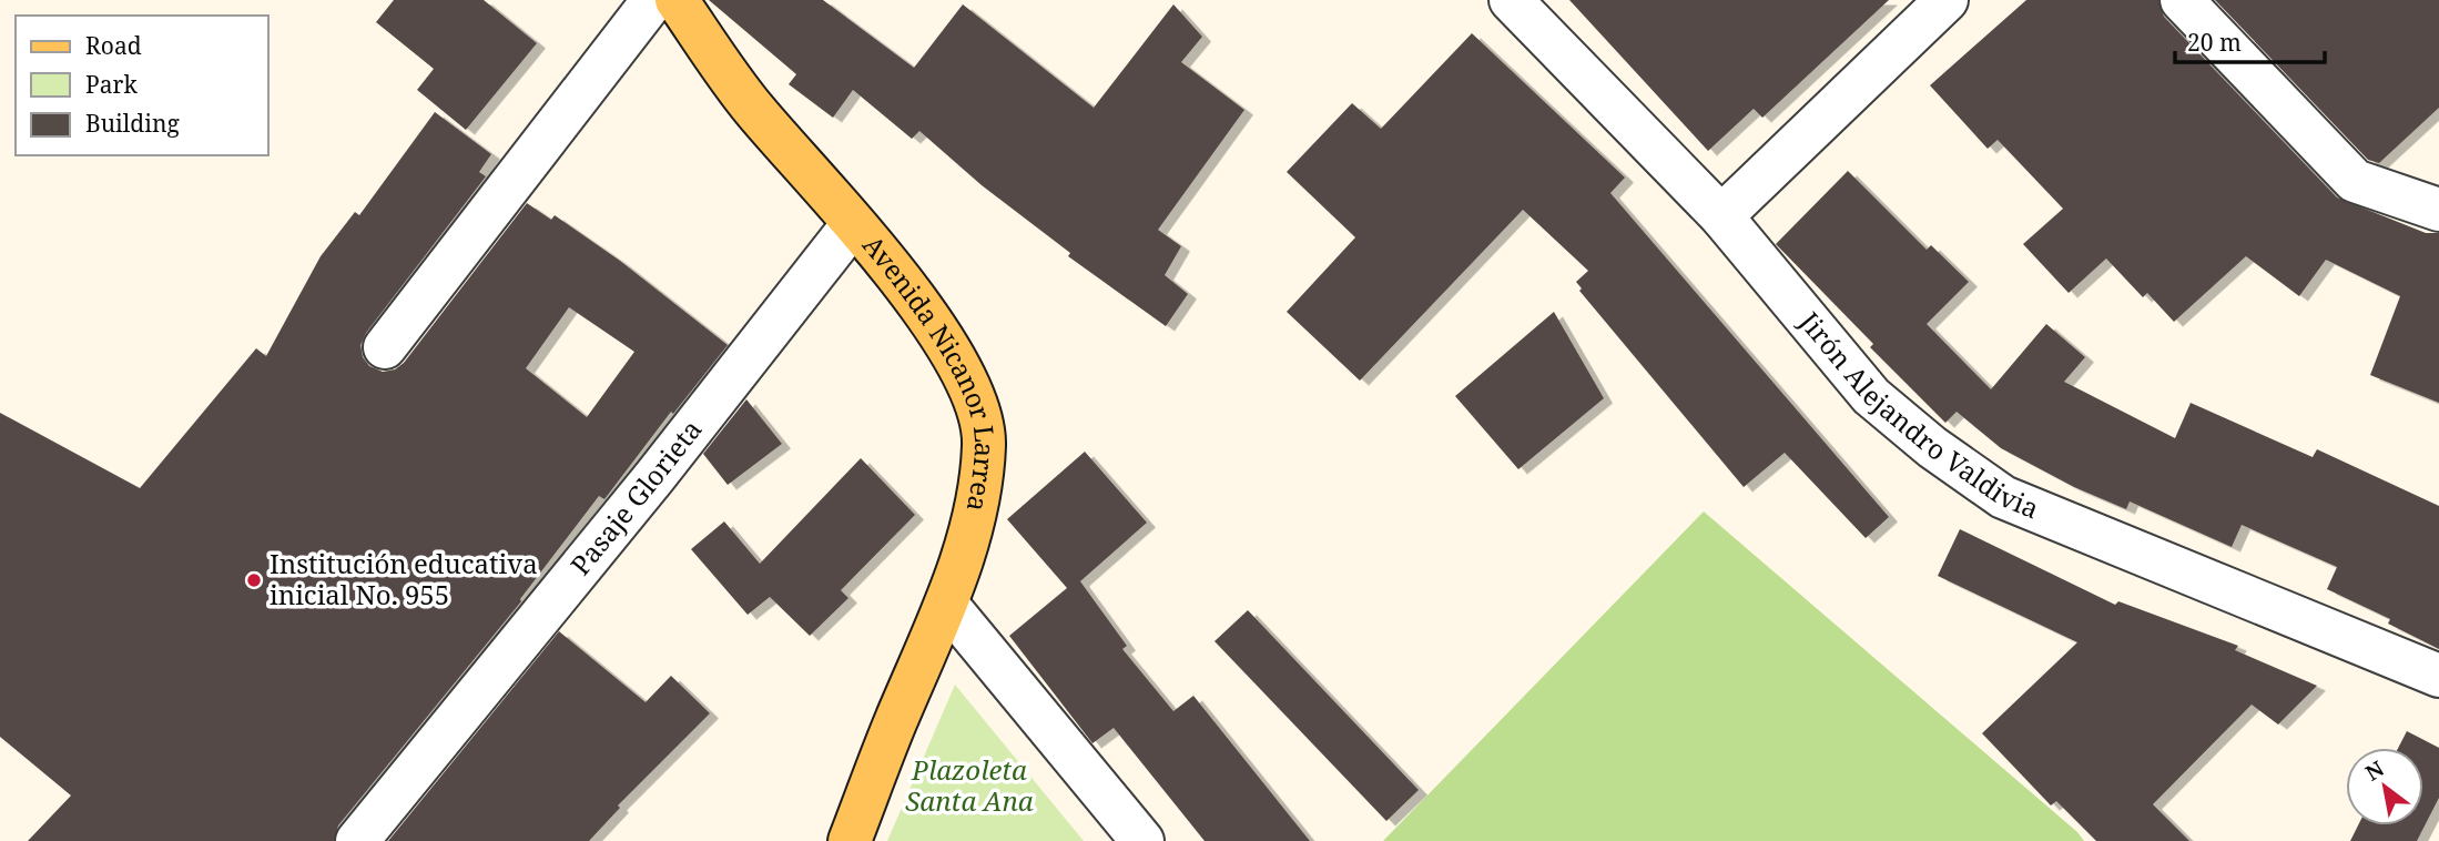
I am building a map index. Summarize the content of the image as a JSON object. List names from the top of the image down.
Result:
{
  "streets": {
    "main road": ["Avenida Nicanor Larrea"],
    "street": ["Jirón Alejandro Valdivia", "Pasaje Glorieta"]
  },
  "crossings": [
    ["Avenida Nicanor Larrea", "Pasaje Glorieta"]
  ],
  "parks": ["Plazoleta Santa Ana"],
  "places": ["Institución educativa inicial No. 955"],
  "legend": ["Road", "Park", "Building"],
  "scale_bar": "20 m",
  "north": "top left"
}
